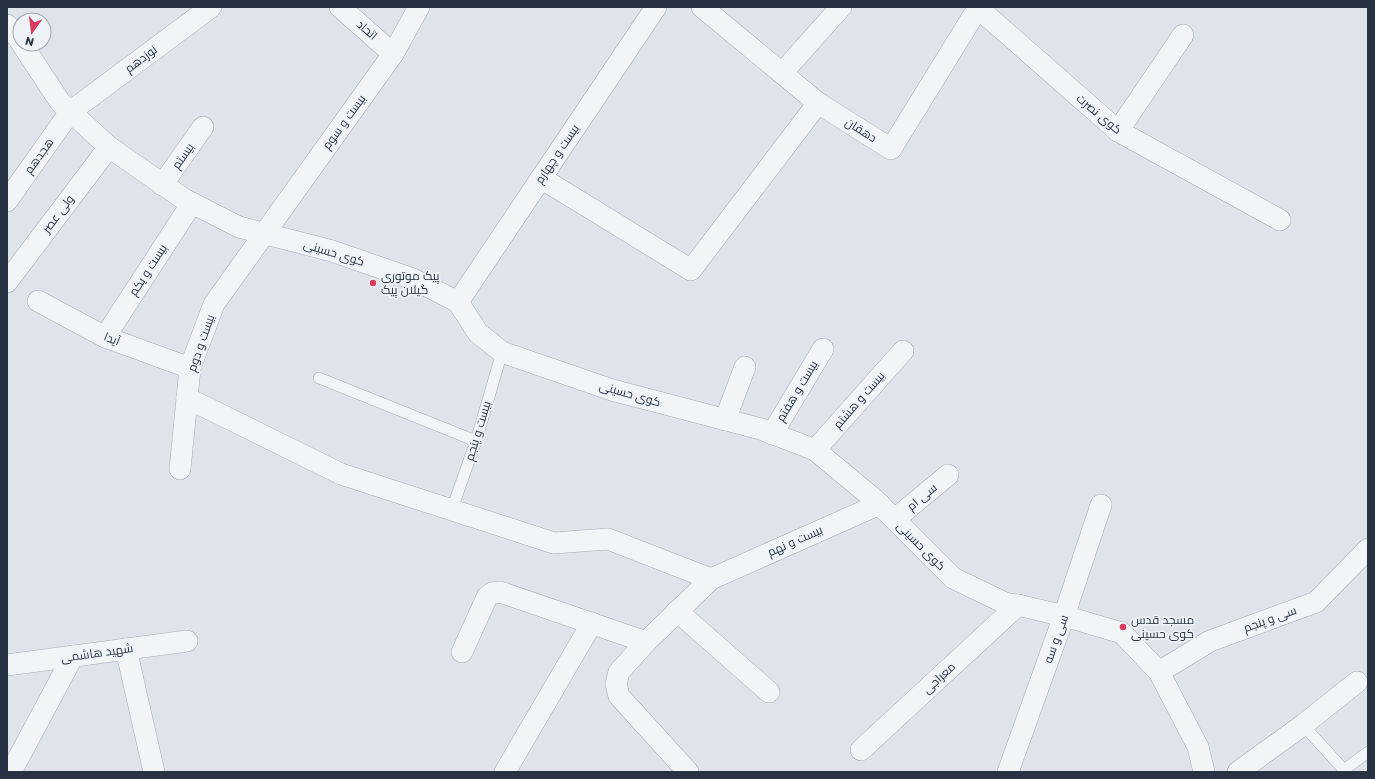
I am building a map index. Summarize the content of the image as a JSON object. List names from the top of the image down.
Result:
{
  "streets": {
    "street": [
      "اتحاد",
      "نوزدهم",
      "کوی نصرت",
      "بیست و سوم",
      "دهقان",
      "بیست و چهارم",
      "هجدهم",
      "بیستم",
      "ولی عصر",
      "کوی حسینی",
      "بیست و یکم",
      "آیدا",
      "بیست و دوم",
      "بیست و هفتم",
      "بیست و هشتم",
      "سی ام",
      "بیست و نهم",
      "سی و پنجم",
      "سی و سه",
      "شهید هاشمی",
      "معراجی"
    ],
    "lane": ["بیست و پنجم"]
  },
  "crossings": [
    ["اتحاد", "بیست و سوم"],
    ["نوزدهم", "هجدهم"],
    ["نوزدهم", "کوی حسینی"],
    ["کوی نصرت", "دهقان"],
    ["بیست و سوم", "کوی حسینی"],
    ["بیست و سوم", "بیست و دوم"],
    ["بیست و چهارم", "کوی حسینی"],
    ["هجدهم", "کوی حسینی"],
    ["بیستم", "کوی حسینی"],
    ["ولی عصر", "کوی حسینی"],
    ["کوی حسینی", "بیست و یکم"],
    ["کوی حسینی", "بیست و دوم"],
    ["کوی حسینی", "بیست و هفتم"],
    ["کوی حسینی", "بیست و هشتم"],
    ["کوی حسینی", "بیست و پنجم"],
    ["کوی حسینی", "سی ام"],
    ["کوی حسینی", "بیست و نهم"],
    ["کوی حسینی", "سی و پنجم"],
    ["کوی حسینی", "سی و سه"],
    ["کوی حسینی", "معراجی"],
    ["بیست و یکم", "آیدا"],
    ["آیدا", "بیست و دوم"]
  ],
  "places": ["پیک موتوری گیلان پیک", "مسجد قدس کوی حسینی"],
  "north": "bottom"
}
